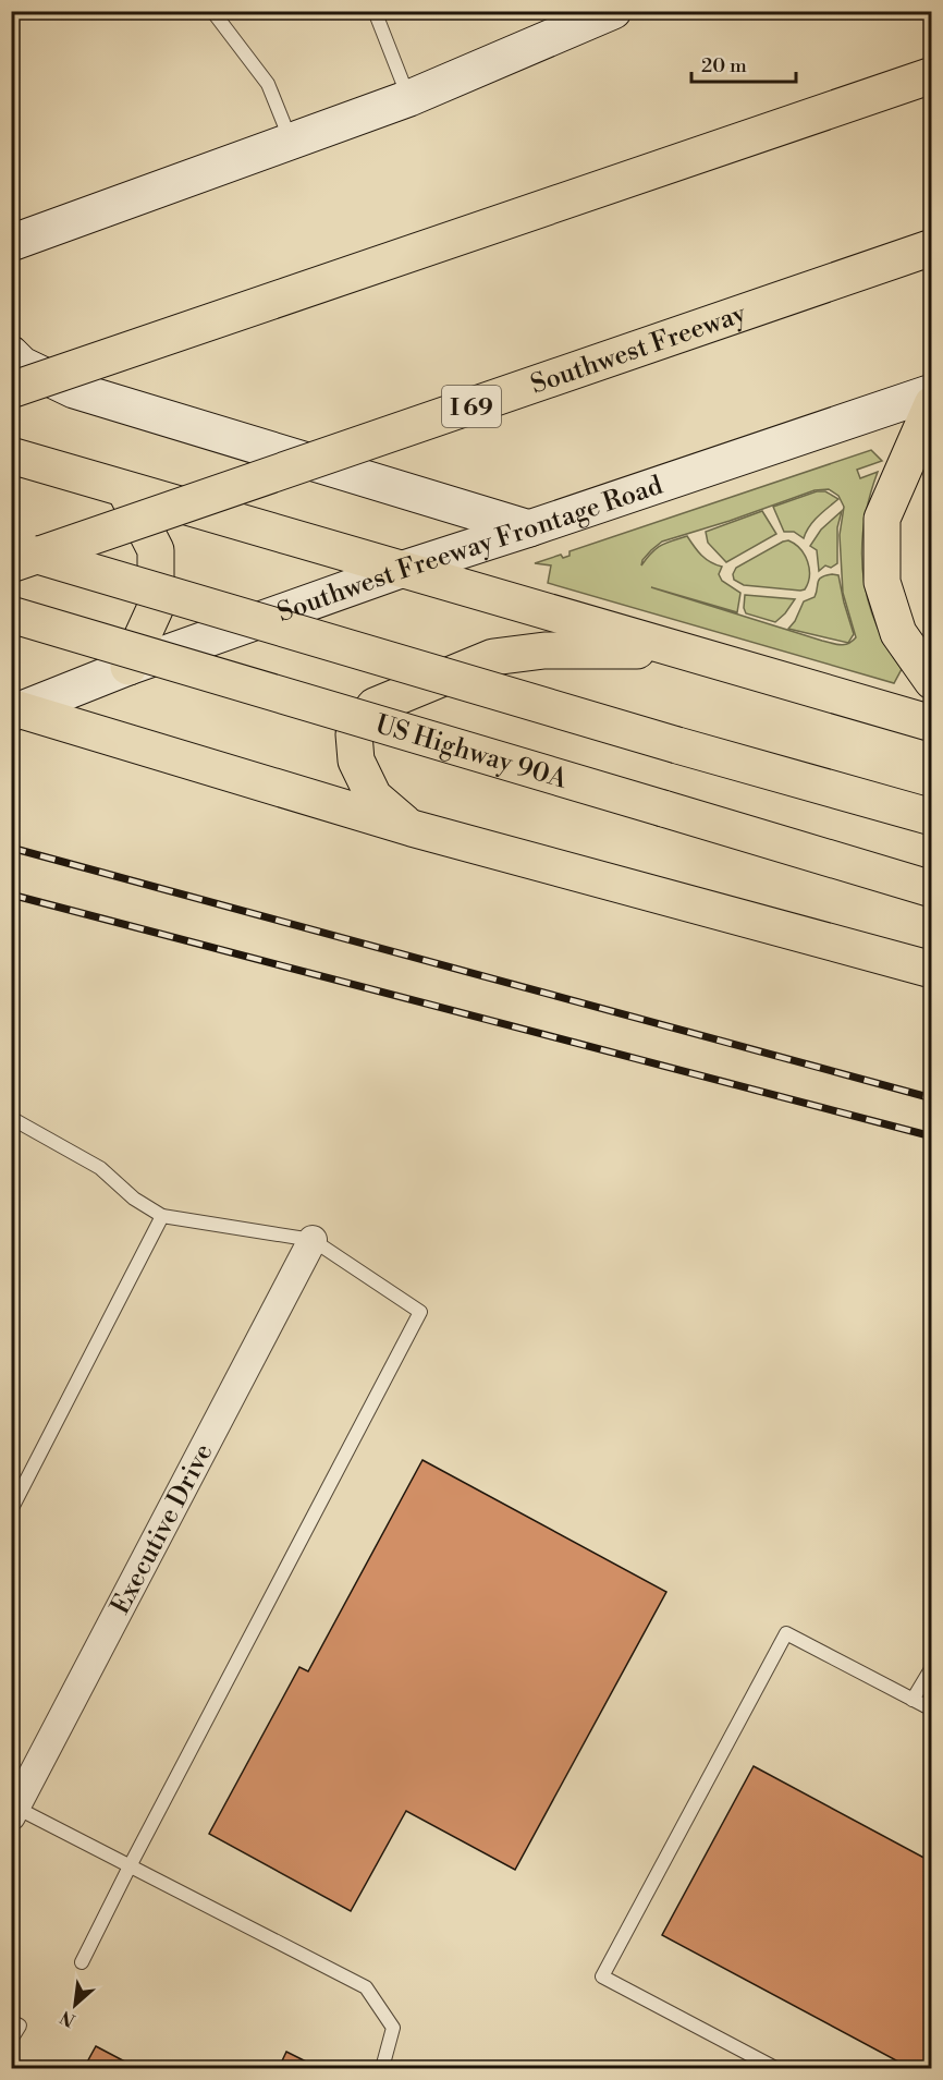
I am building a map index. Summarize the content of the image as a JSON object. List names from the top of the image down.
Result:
{
  "streets": {
    "highway": ["Southwest Freeway", "I 69", "US Highway 90A"],
    "main road": ["Southwest Freeway Frontage Road"],
    "street": ["Executive Drive"]
  },
  "scale_bar": "20 m",
  "north": "bottom left"
}
